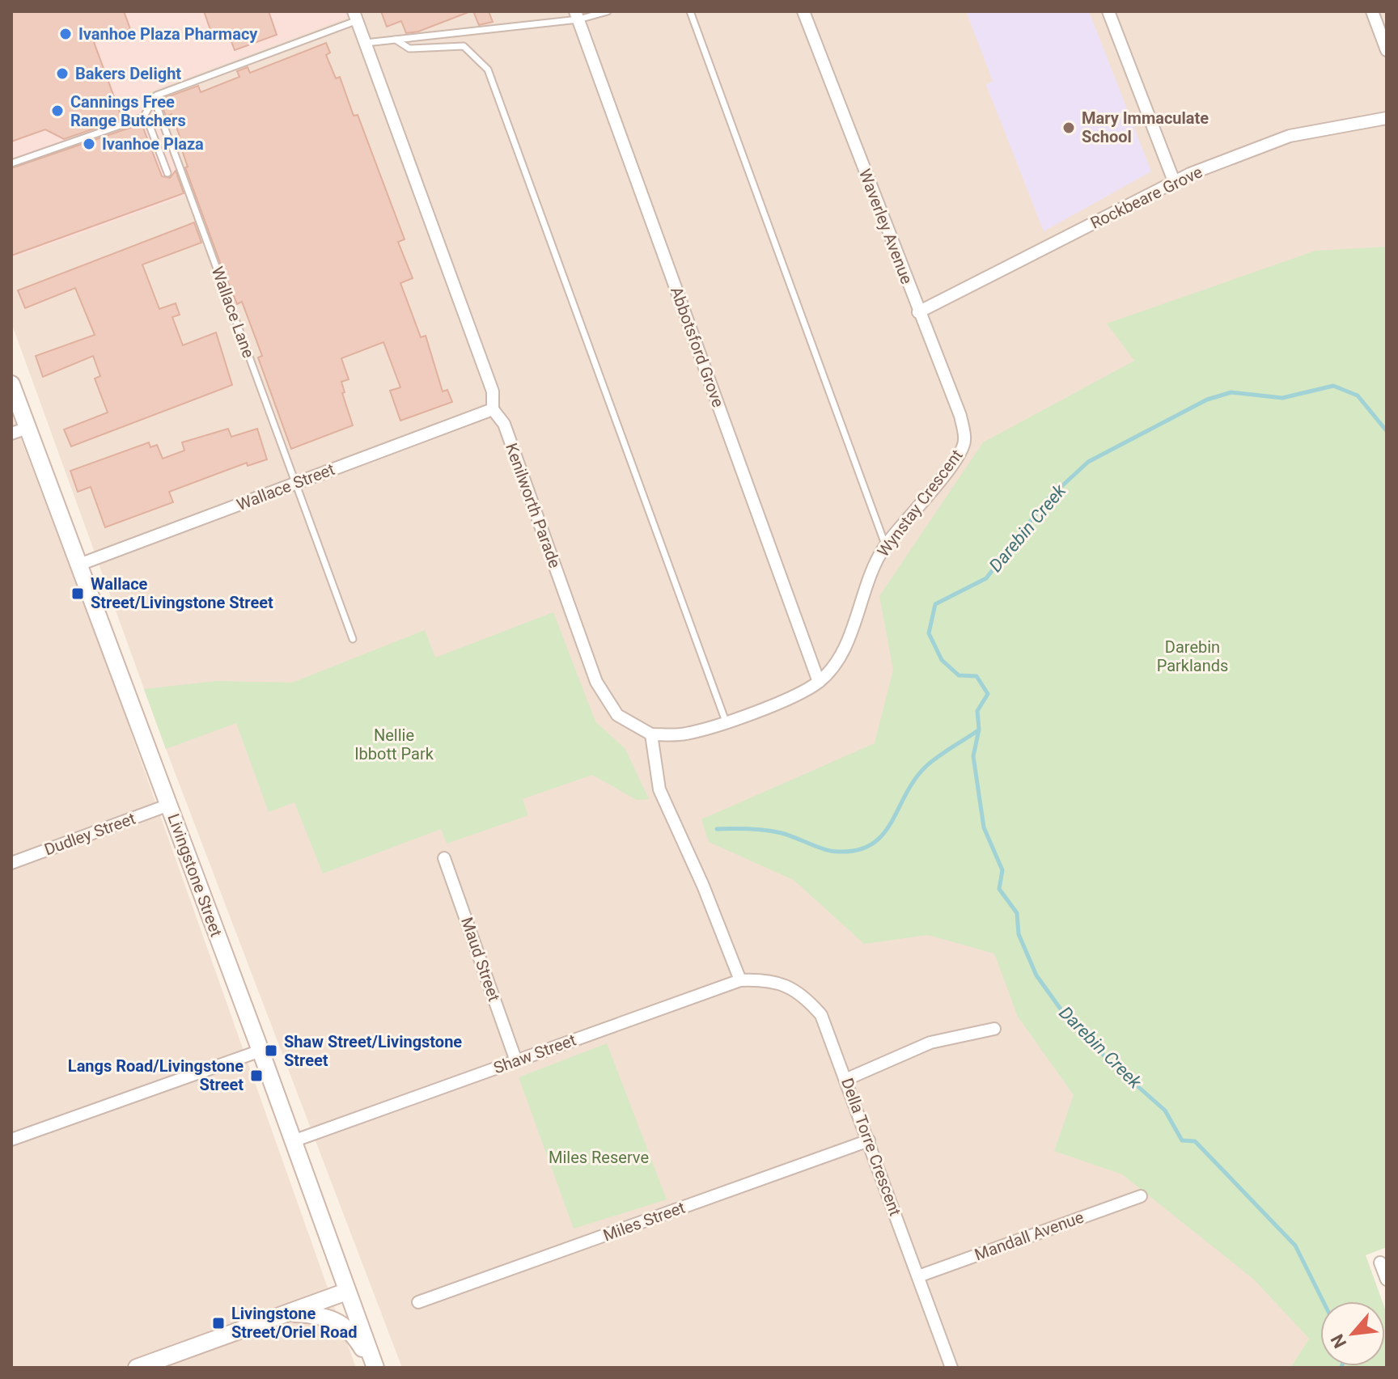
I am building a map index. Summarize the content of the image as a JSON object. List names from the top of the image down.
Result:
{
  "streets": {
    "main road": ["Livingstone Street"],
    "street": [
      "Rockbeare Grove",
      "Waverley Avenue",
      "Abbotsford Grove",
      "Wallace Street",
      "Wynstay Crescent",
      "Kenilworth Parade",
      "Dudley Street",
      "Maud Street",
      "Shaw Street",
      "Della Torre Crescent",
      "Miles Street",
      "Mandall Avenue"
    ],
    "lane": ["Wallace Lane"]
  },
  "crossings": [
    ["Rockbeare Grove", "Waverley Avenue"],
    ["Waverley Avenue", "Wynstay Crescent"],
    ["Wallace Lane", "Wallace Street"],
    ["Abbotsford Grove", "Wynstay Crescent"],
    ["Wallace Street", "Kenilworth Parade"],
    ["Wallace Street", "Livingstone Street"],
    ["Wynstay Crescent", "Kenilworth Parade"],
    ["Dudley Street", "Livingstone Street"],
    ["Livingstone Street", "Shaw Street"],
    ["Maud Street", "Shaw Street"],
    ["Shaw Street", "Della Torre Crescent"],
    ["Della Torre Crescent", "Miles Street"],
    ["Della Torre Crescent", "Mandall Avenue"]
  ],
  "water": ["Darebin Creek"],
  "parks": ["Darebin Parklands", "Nellie Ibbott Park", "Miles Reserve"],
  "places": {
    "other": [
      "Ivanhoe Plaza Pharmacy",
      "Bakers Delight",
      "Cannings Free Range Butchers",
      "Mary Immaculate School",
      "Ivanhoe Plaza"
    ],
    "transit": [
      "Wallace Street/Livingstone Street",
      "Shaw Street/Livingstone Street",
      "Langs Road/Livingstone Street",
      "Livingstone Street/Oriel Road"
    ]
  },
  "north": "bottom left"
}
